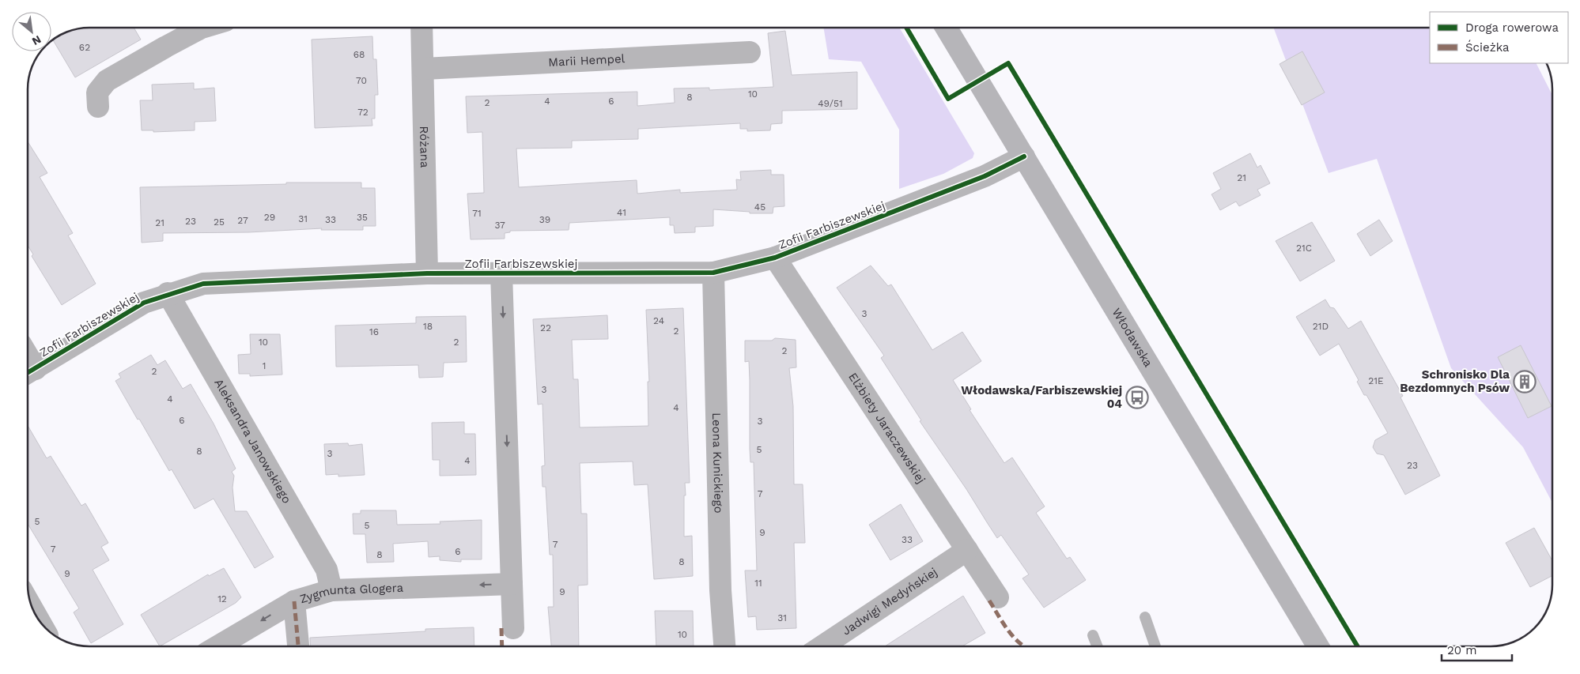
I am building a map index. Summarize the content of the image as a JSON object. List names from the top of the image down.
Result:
{
  "streets": {
    "main road": ["Włodawska"],
    "street": [
      "Marii Hempel",
      "Różana",
      "Zofii Farbiszewskiej",
      "Elżbiety Jaraczewskiej",
      "Aleksandra Janowskiego",
      "Leona Kunickiego",
      "Zygmunta Glogera",
      "Jadwigi Medyńskiej"
    ]
  },
  "crossings": [
    ["Marii Hempel", "Różana"],
    ["Różana", "Zofii Farbiszewskiej"],
    ["Zofii Farbiszewskiej", "Włodawska"],
    ["Zofii Farbiszewskiej", "Elżbiety Jaraczewskiej"],
    ["Zofii Farbiszewskiej", "Aleksandra Janowskiego"],
    ["Zofii Farbiszewskiej", "Leona Kunickiego"],
    ["Elżbiety Jaraczewskiej", "Jadwigi Medyńskiej"],
    ["Aleksandra Janowskiego", "Zygmunta Glogera"]
  ],
  "one_way": ["Zygmunta Glogera"],
  "places": {
    "building": ["Schronisko Dla Bezdomnych Psów"],
    "bus stop": ["Włodawska/Farbiszewskiej 04"]
  },
  "house_numbers": [
    "62",
    "68",
    "70",
    "10",
    "8",
    "4",
    "6",
    "2",
    "49/51",
    "72",
    "21",
    "45",
    "41",
    "71",
    "29",
    "35",
    "31",
    "33",
    "39",
    "27",
    "23",
    "25",
    "21",
    "37",
    "21C",
    "3",
    "24",
    "18",
    "21D",
    "22",
    "2",
    "16",
    "10",
    "2",
    "2",
    "1",
    "2",
    "21E",
    "3",
    "4",
    "4",
    "6",
    "3",
    "5",
    "8",
    "3",
    "4",
    "23",
    "7",
    "5",
    "5",
    "9",
    "33",
    "7",
    "7",
    "6",
    "8",
    "8",
    "9",
    "11",
    "9",
    "12",
    "31",
    "10"
  ],
  "legend": ["Droga rowerowa", "Ścieżka"],
  "scale_bar": "20 m",
  "north": "bottom right"
}
